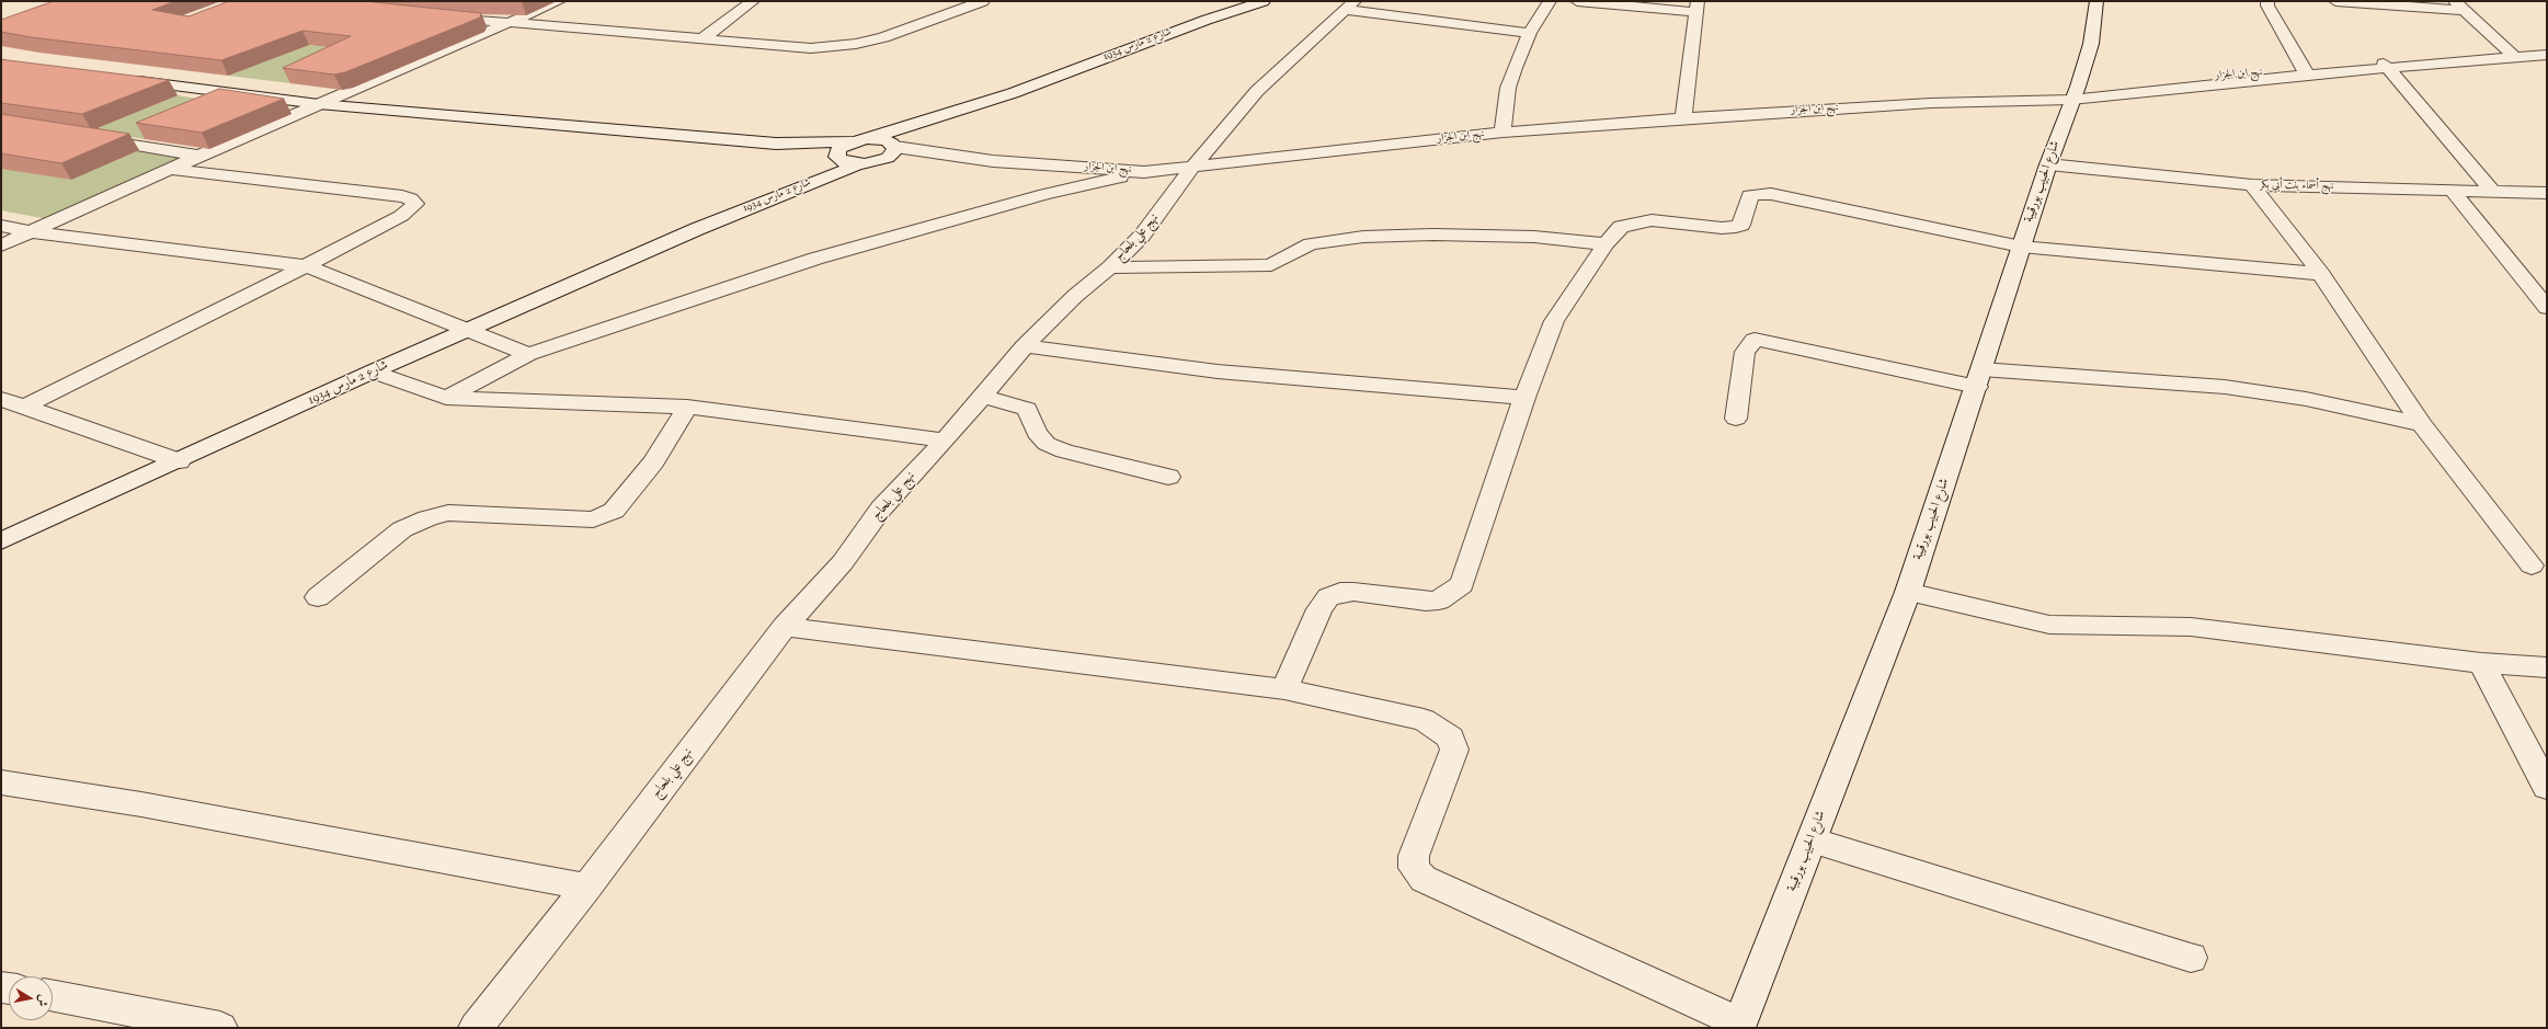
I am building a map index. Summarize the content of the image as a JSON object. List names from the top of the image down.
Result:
{
  "streets": {
    "street": [
      "شارع 2 مارس 1934",
      "نهج ابن الجزار",
      "شارع الحبيب بورقيبة",
      "نهج أسماء بنت أبي بكر",
      "نهج علي بلحاج"
    ]
  },
  "crossings": [
    ["نهج ابن الجزار", "شارع الحبيب بورقيبة"],
    ["نهج ابن الجزار", "نهج علي بلحاج"],
    ["شارع الحبيب بورقيبة", "نهج أسماء بنت أبي بكر"]
  ],
  "north": "right"
}
